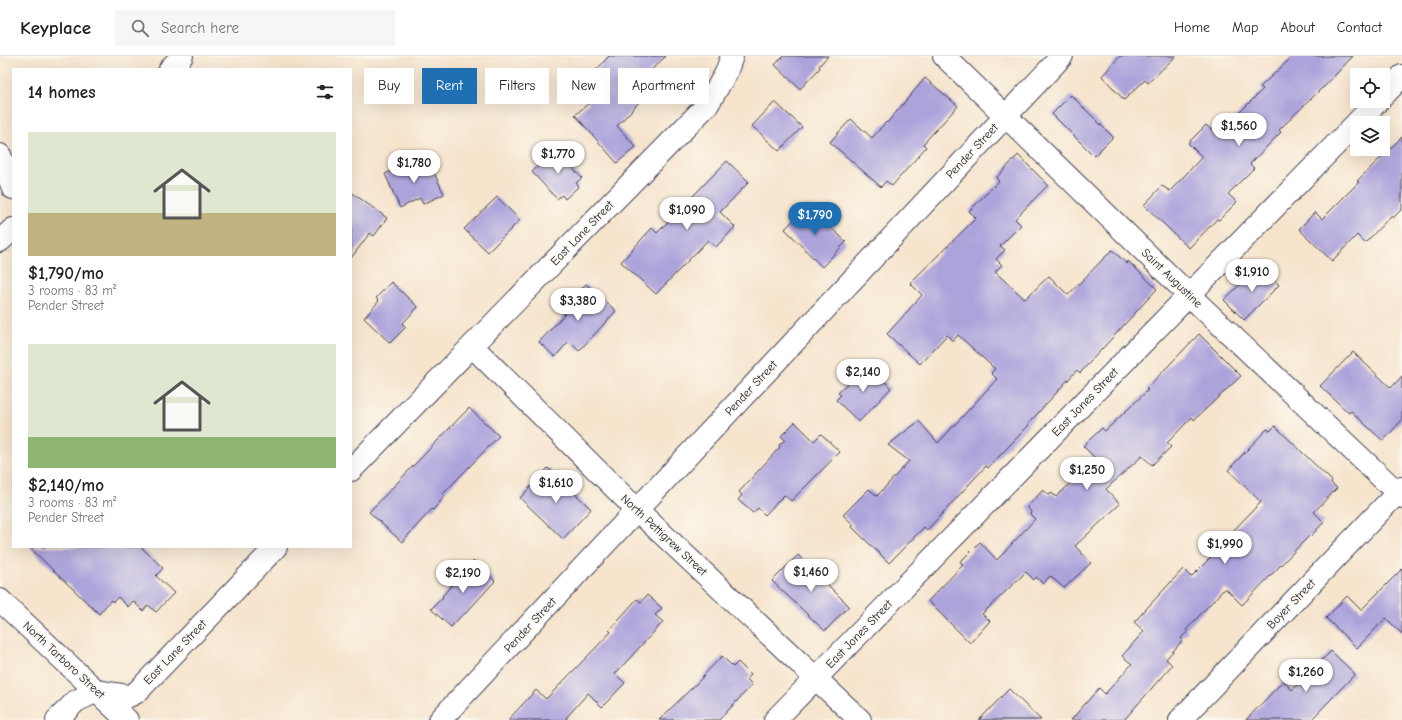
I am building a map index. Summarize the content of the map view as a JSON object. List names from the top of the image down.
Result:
{
  "streets": {
    "street": [
      "Pender Street",
      "East Lane Street",
      "Saint Augustine",
      "East Jones Street",
      "North Pettigrew Street",
      "Boyer Street",
      "North Tarboro Street"
    ]
  },
  "crossings": [
    ["Pender Street", "Saint Augustine"],
    ["Pender Street", "North Pettigrew Street"],
    ["East Lane Street", "North Pettigrew Street"],
    ["East Lane Street", "North Tarboro Street"],
    ["Saint Augustine", "East Jones Street"],
    ["Saint Augustine", "Boyer Street"],
    ["East Jones Street", "North Pettigrew Street"]
  ],
  "page": {
    "header": "Keyplace",
    "search": "Search here",
    "nav": [
      "Home",
      "Map",
      "About",
      "Contact"
    ],
    "chip": [
      "Buy",
      "Rent",
      "Filters",
      "New",
      "Apartment"
    ],
    "heading": "14 homes",
    "price": [
      "$1,560",
      "$1,770",
      "$1,780",
      "$1,090",
      "$1,790",
      "$1,910",
      "$3,380",
      "$2,140",
      "$1,250",
      "$1,610",
      "$1,990",
      "$1,460",
      "$2,190",
      "$1,260"
    ],
    "list": [
      {
        "name": "$1,790/mo",
        "note": "3 rooms · 83 m² · Pender Street"
      },
      {
        "name": "$2,140/mo",
        "note": "3 rooms · 83 m² · Pender Street"
      }
    ]
  }
}
